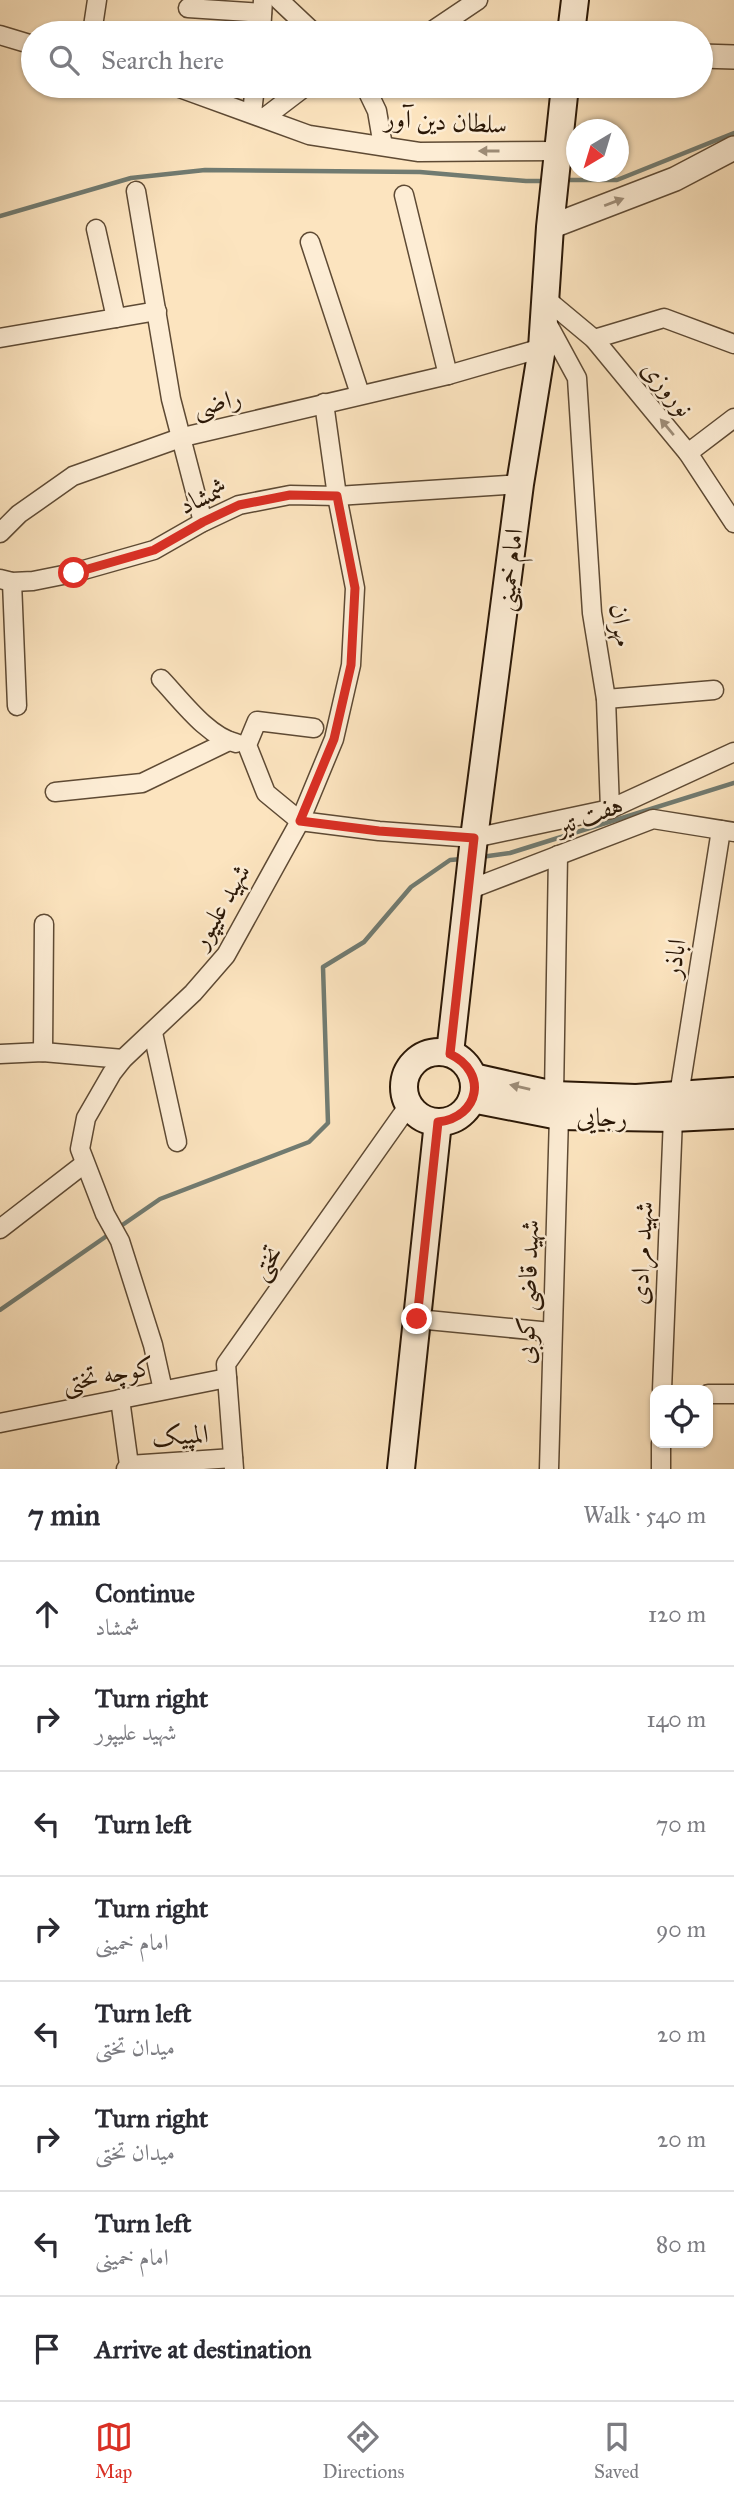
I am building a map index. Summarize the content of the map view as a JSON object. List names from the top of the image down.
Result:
{
  "streets": {
    "main road": ["امام خمینی", "رجایی"],
    "street": [
      "سلطان دین آور",
      "نوروزی",
      "راضی",
      "شمشاد",
      "مهران",
      "هفت تیر",
      "شهید علیپور",
      "اباذر",
      "شهید مرادی",
      "تختی",
      "شهید قاضی کوبی",
      "کوچه تختی",
      "المپیک"
    ]
  },
  "crossings": [
    ["سلطان دین آور", "امام خمینی"],
    ["نوروزی", "امام خمینی"],
    ["نوروزی", "مهران"],
    ["راضی", "امام خمینی"],
    ["راضی", "شهید علیپور"],
    ["شمشاد", "امام خمینی"],
    ["شمشاد", "شهید علیپور"],
    ["امام خمینی", "مهران"],
    ["امام خمینی", "هفت تیر"],
    ["امام خمینی", "رجایی"],
    ["امام خمینی", "تختی"],
    ["هفت تیر", "اباذر"],
    ["هفت تیر", "شهید قاضی کوبی"],
    ["شهید علیپور", "کوچه تختی"],
    ["اباذر", "رجایی"],
    ["اباذر", "شهید مرادی"],
    ["رجایی", "شهید مرادی"],
    ["رجایی", "تختی"],
    ["رجایی", "شهید قاضی کوبی"],
    ["تختی", "کوچه تختی"],
    ["تختی", "المپیک"]
  ],
  "one_way": ["سلطان دین آور", "نوروزی"],
  "north": "bottom left",
  "page": {
    "search": "Search here",
    "heading": ["7 min", "Walk · 540 m"],
    "list": [
      ["Continue", "شمشاد", "120 m"],
      ["Turn right", "شهید علیپور", "140 m"],
      ["Turn left", "70 m"],
      ["Turn right", "امام خمینی", "90 m"],
      ["Turn left", "میدان تختی", "20 m"],
      ["Turn right", "میدان تختی", "20 m"],
      ["Turn left", "امام خمینی", "80 m"],
      "Arrive at destination"
    ],
    "nav": ["Map", "Directions", "Saved"]
  }
}
